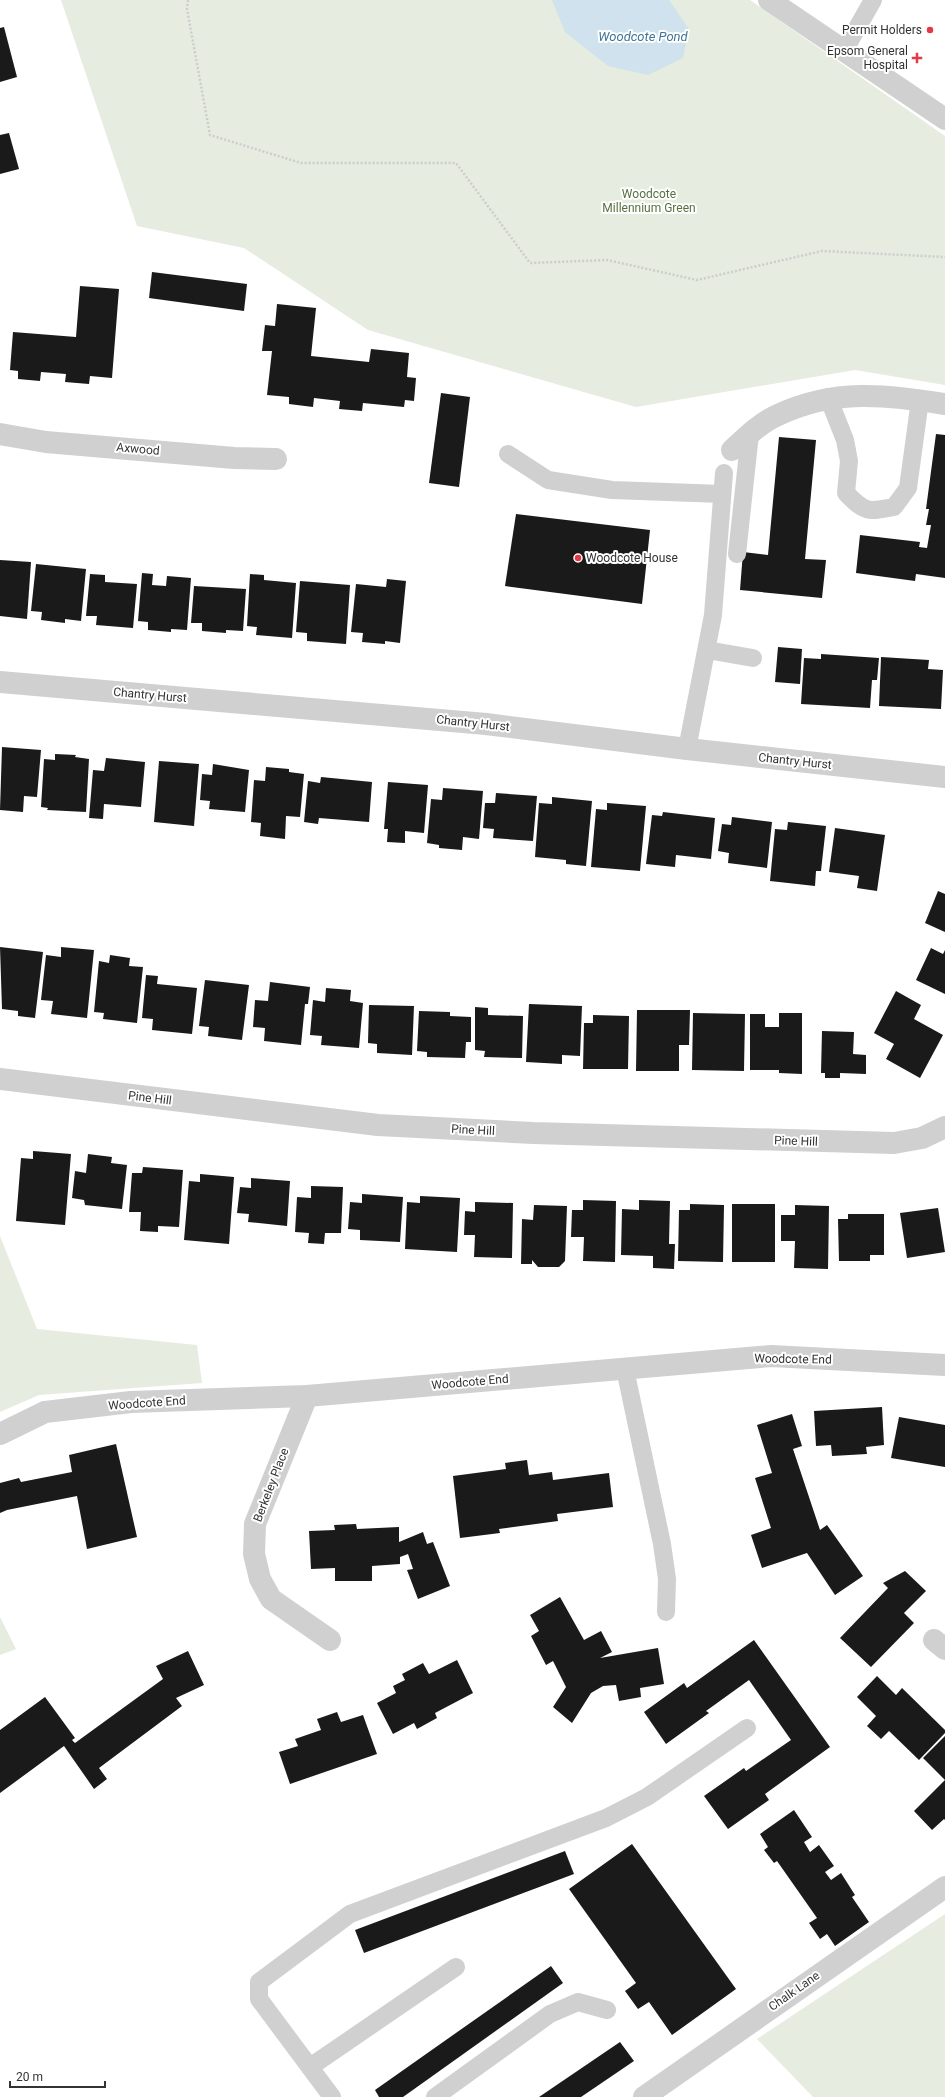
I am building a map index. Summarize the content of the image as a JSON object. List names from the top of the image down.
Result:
{
  "streets": {
    "street": [
      "Axwood",
      "Chantry Hurst",
      "Pine Hill",
      "Woodcote End",
      "Berkeley Place",
      "Chalk Lane"
    ]
  },
  "crossings": [
    ["Woodcote End", "Berkeley Place"]
  ],
  "water": ["Woodcote Pond"],
  "parks": ["Woodcote Millennium Green"],
  "places": {
    "other": ["Permit Holders", "Woodcote House"],
    "health": ["Epsom General Hospital"]
  },
  "scale_bar": "20 m"
}
